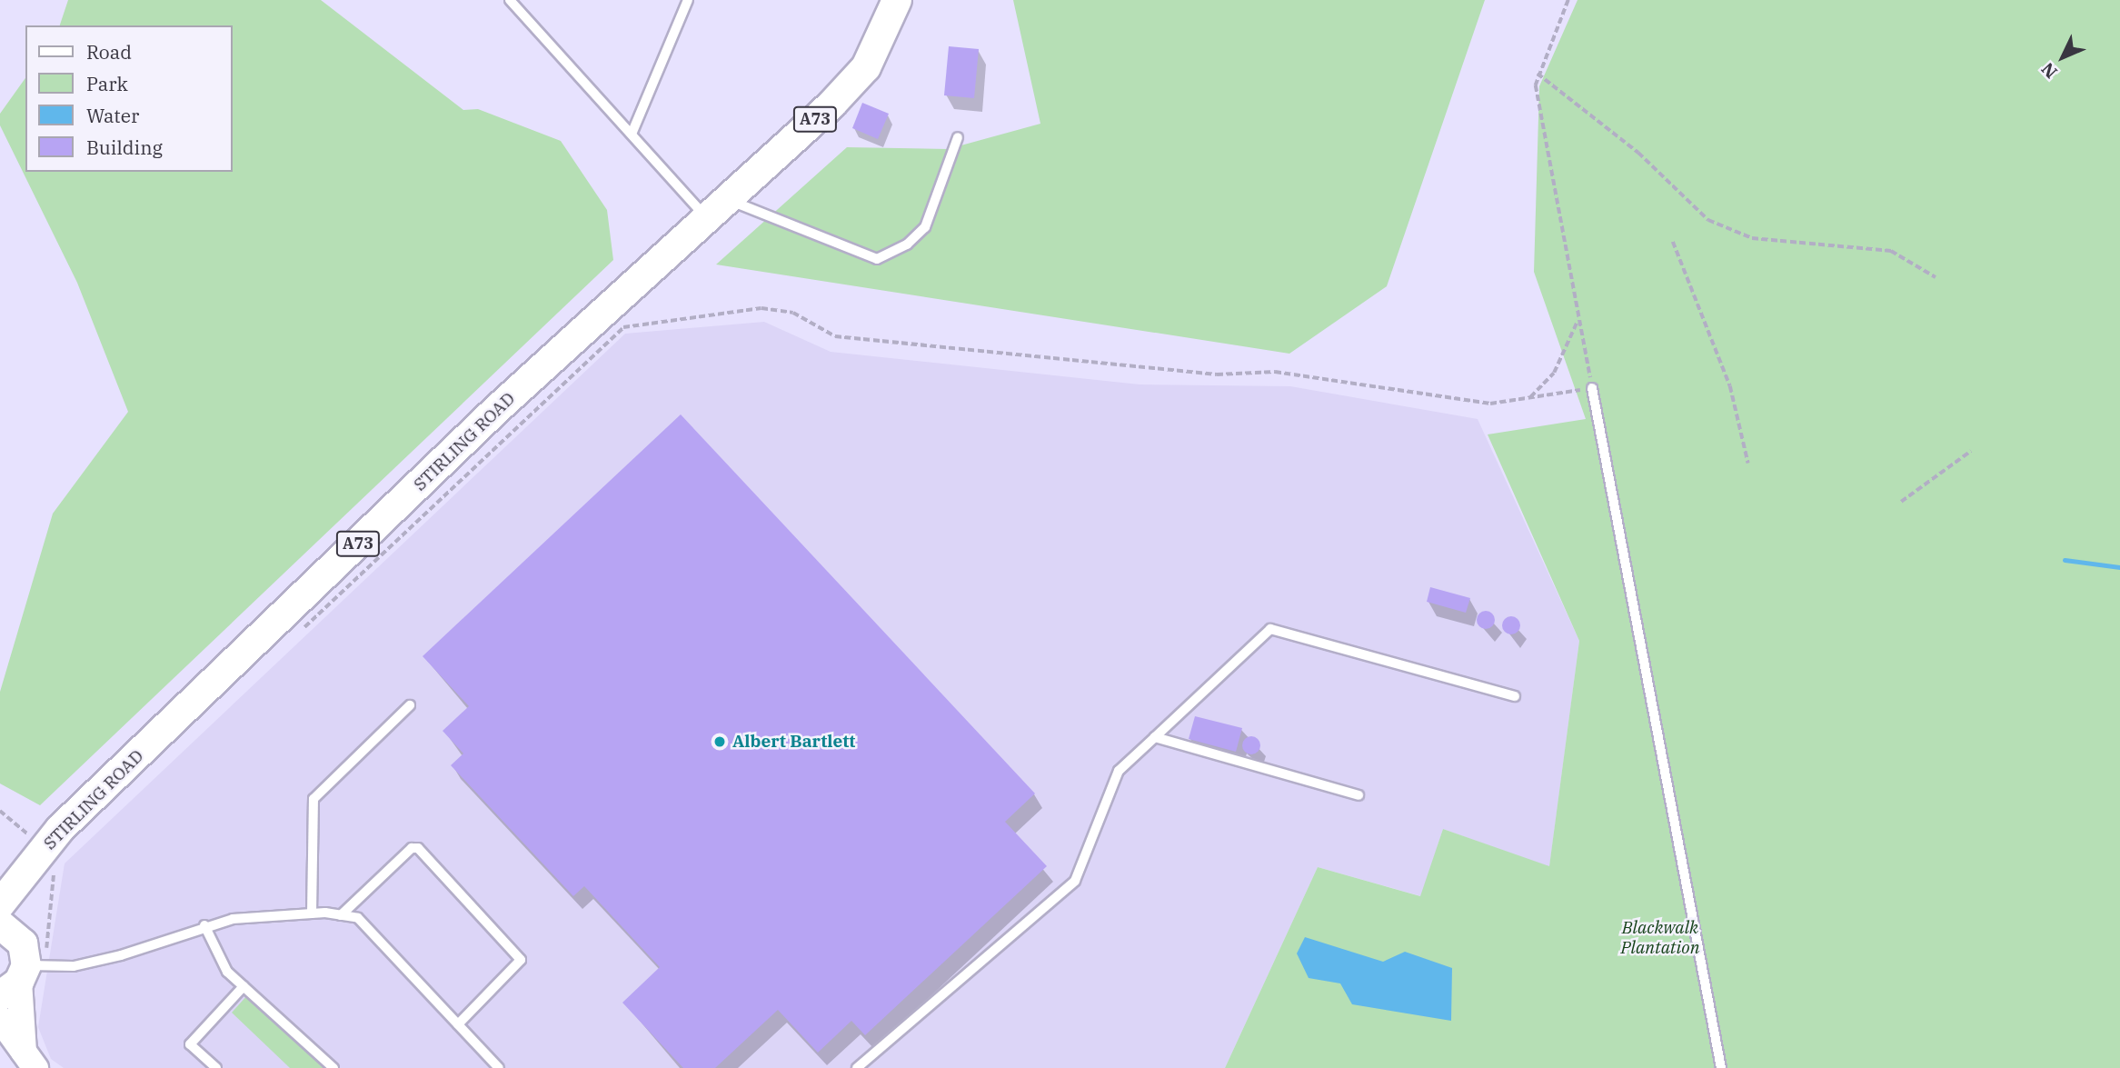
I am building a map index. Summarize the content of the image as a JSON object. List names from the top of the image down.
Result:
{
  "streets": {
    "main road": ["A73", "STIRLING ROAD"]
  },
  "parks": ["Blackwalk Plantation"],
  "places": ["Albert Bartlett"],
  "legend": [
    "Road",
    "Park",
    "Water",
    "Building"
  ],
  "north": "bottom left"
}
